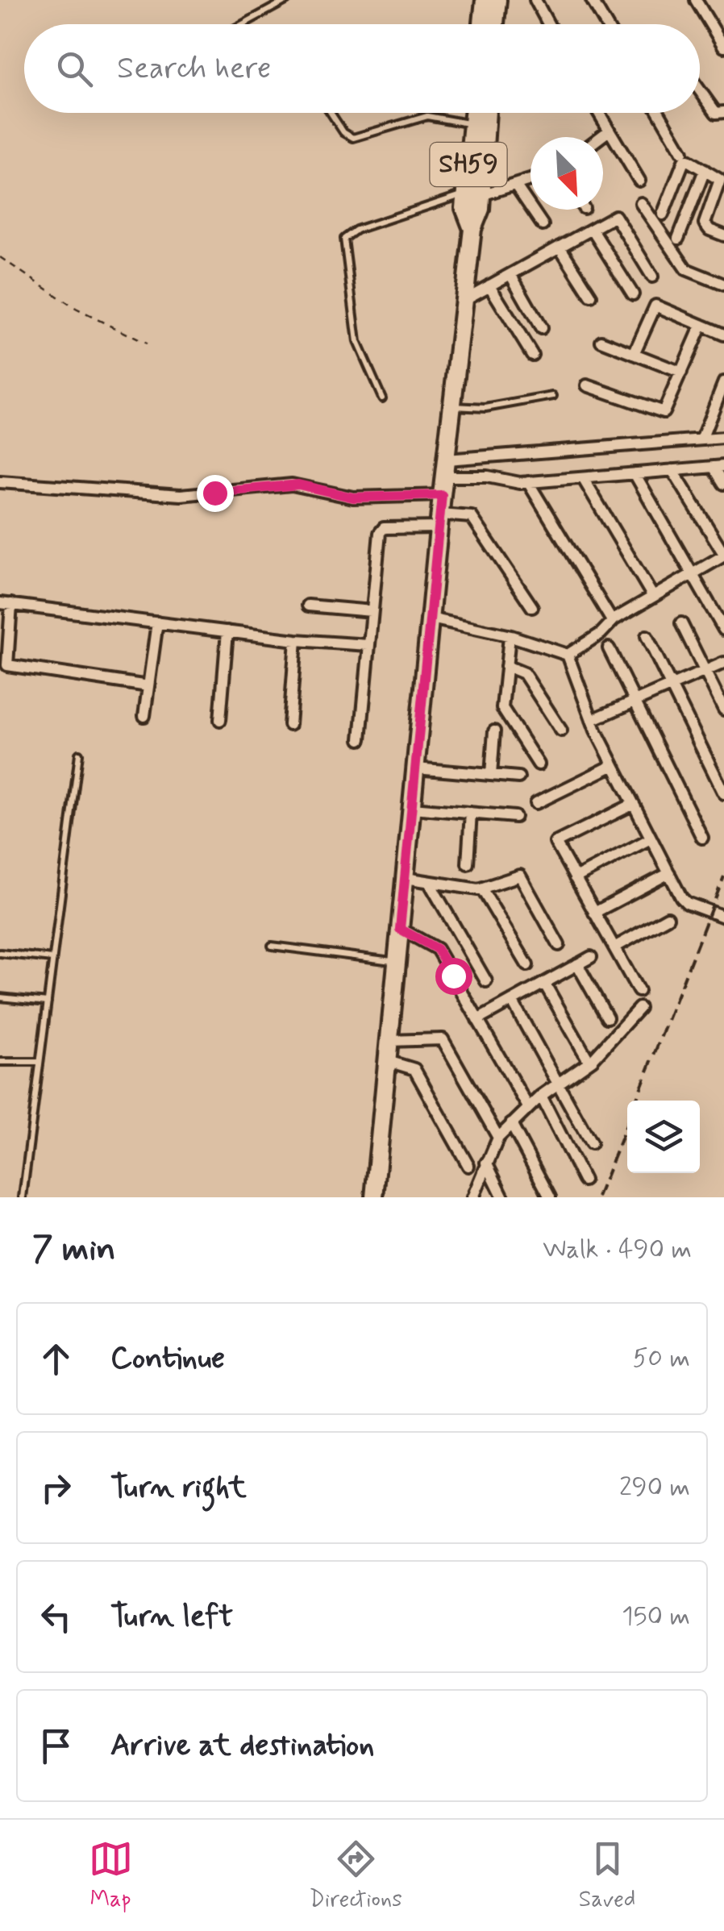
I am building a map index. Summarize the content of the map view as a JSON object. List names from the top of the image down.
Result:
{
  "streets": {
    "main road": ["SH59"]
  },
  "north": "bottom right",
  "page": {
    "search": "Search here",
    "heading": ["7 min", "Walk · 490 m"],
    "list": [
      ["Continue", "50 m"],
      ["Turn right", "290 m"],
      ["Turn left", "150 m"],
      "Arrive at destination"
    ],
    "nav": ["Map", "Directions", "Saved"]
  }
}
